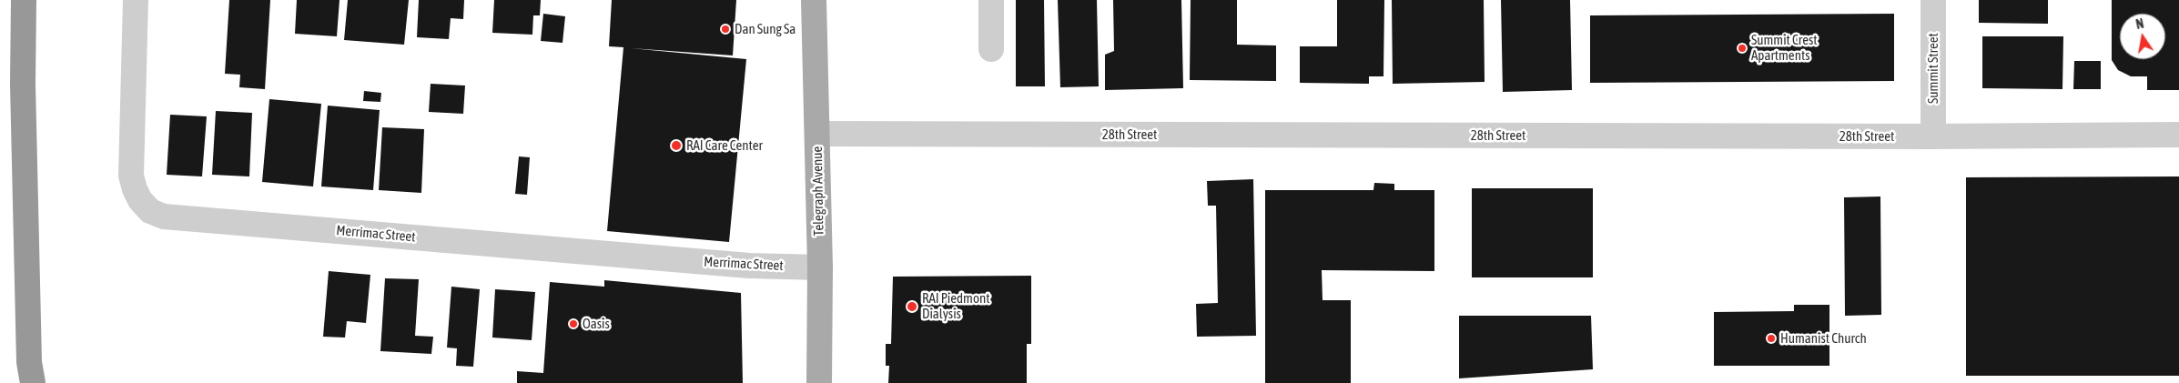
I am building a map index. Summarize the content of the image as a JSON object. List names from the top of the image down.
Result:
{
  "streets": {
    "main road": ["Telegraph Avenue"],
    "street": ["Summit Street", "28th Street", "Merrimac Street"]
  },
  "crossings": [
    ["Summit Street", "28th Street"],
    ["28th Street", "Telegraph Avenue"],
    ["Telegraph Avenue", "Merrimac Street"]
  ],
  "places": [
    "Dan Sung Sa",
    "Summit Crest Apartments",
    "RAI Care Center",
    "RAI Piedmont Dialysis",
    "Oasis",
    "Humanist Church"
  ],
  "north": "top"
}
